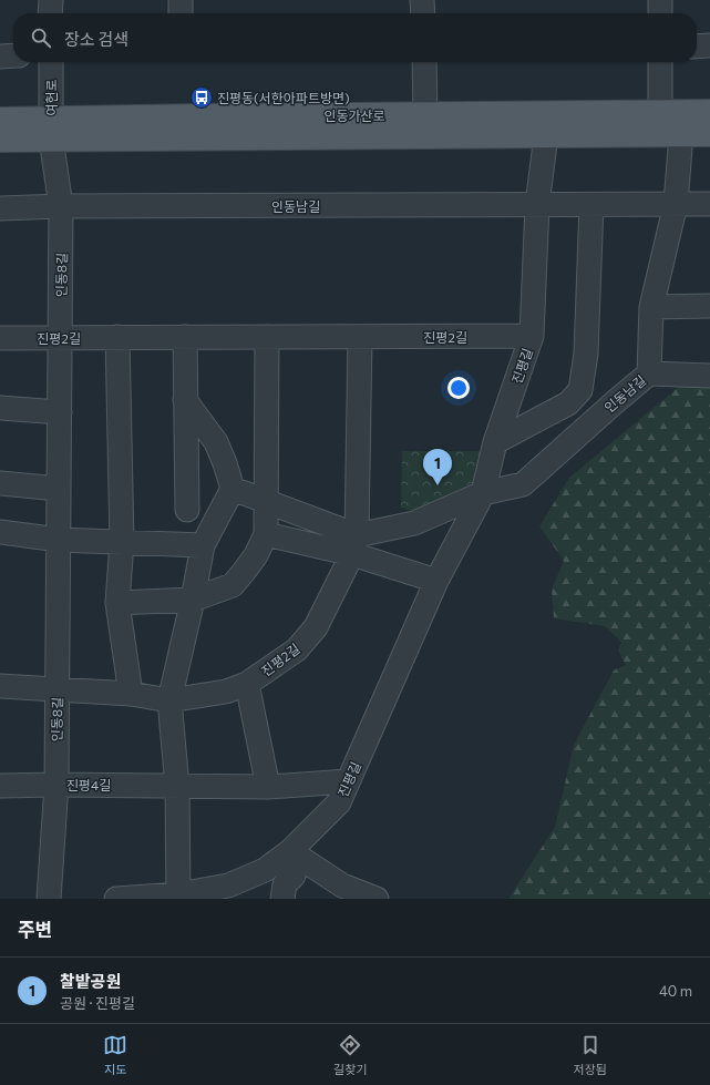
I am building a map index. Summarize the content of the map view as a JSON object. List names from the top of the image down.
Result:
{
  "streets": {
    "main road": ["인동가산로"],
    "street": [
      "여헌로",
      "인동남길",
      "인동8길",
      "진평2길",
      "진평길",
      "진평4길"
    ]
  },
  "crossings": [
    ["여헌로", "인동가산로"],
    ["여헌로", "인동8길"],
    ["인동가산로", "인동8길"],
    ["인동가산로", "진평길"],
    ["인동남길", "인동8길"],
    ["인동남길", "진평2길"],
    ["인동남길", "진평길"],
    ["인동8길", "진평2길"],
    ["인동8길", "진평4길"],
    ["진평2길", "진평길"],
    ["진평길", "진평4길"]
  ],
  "places": {
    "bus stop": ["진평동(서한아파트방면)"]
  },
  "page": {
    "search": "장소 검색",
    "pins": "1",
    "heading": "주변",
    "list": [
      {
        "mark": "1",
        "name": "찰밭공원",
        "note": "공원 · 진평길",
        "value": "40 m"
      }
    ],
    "nav": ["지도", "길찾기", "저장됨"]
  }
}
